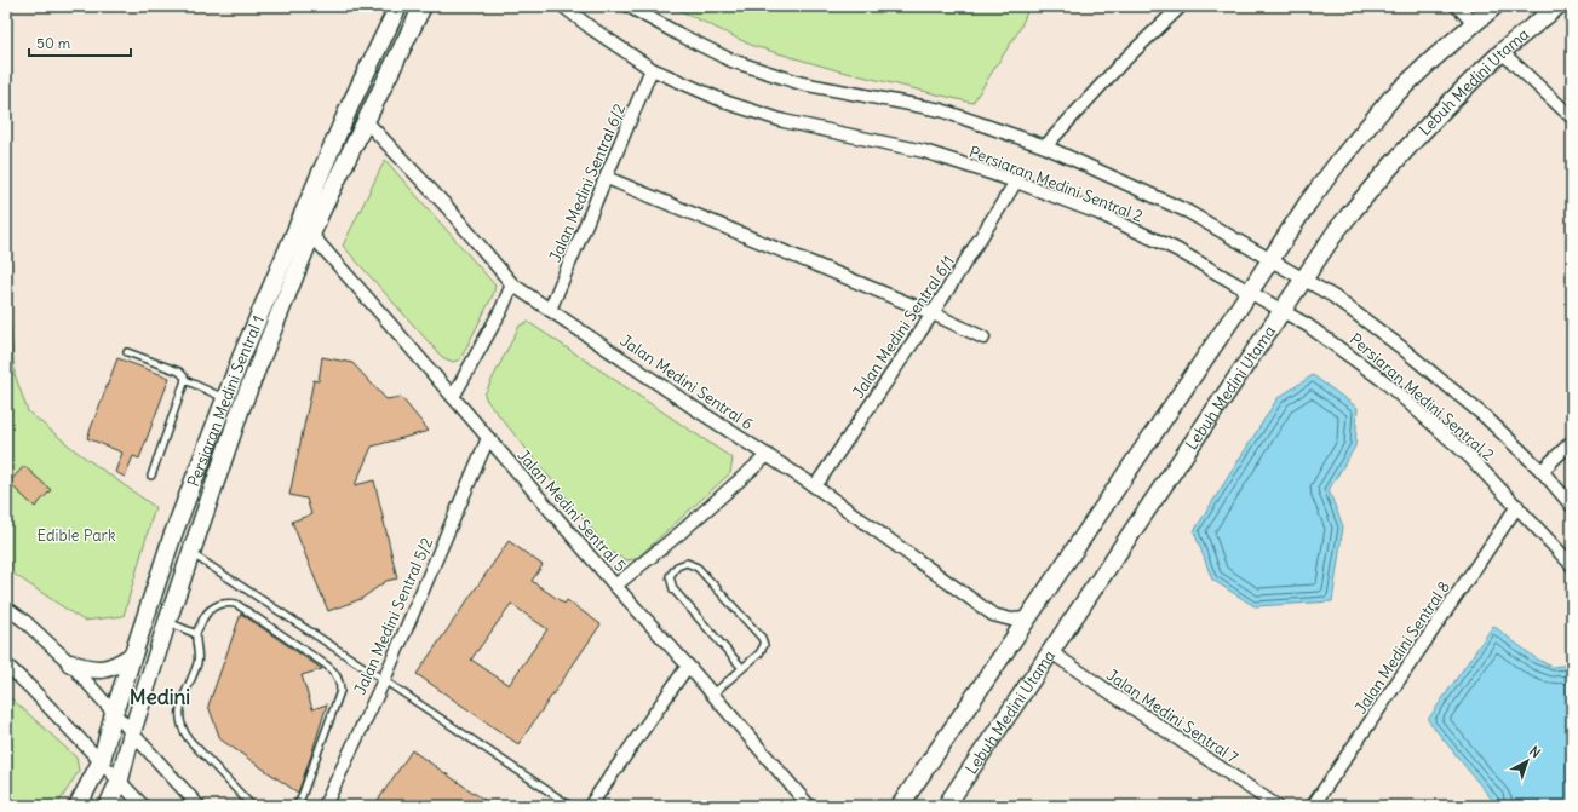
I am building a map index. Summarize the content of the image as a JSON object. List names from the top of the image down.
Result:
{
  "streets": {
    "main road": ["Lebuh Medini Utama", "Persiaran Medini Sentral 1"],
    "street": [
      "Jalan Medini Sentral 6/2",
      "Persiaran Medini Sentral 2",
      "Jalan Medini Sentral 6/1",
      "Jalan Medini Sentral 6",
      "Jalan Medini Sentral 5",
      "Jalan Medini Sentral 5/2",
      "Jalan Medini Sentral 8",
      "Jalan Medini Sentral 7"
    ]
  },
  "crossings": [
    ["Lebuh Medini Utama", "Persiaran Medini Sentral 2"],
    ["Lebuh Medini Utama", "Jalan Medini Sentral 7"],
    ["Jalan Medini Sentral 6/2", "Persiaran Medini Sentral 2"],
    ["Jalan Medini Sentral 6/2", "Jalan Medini Sentral 6"],
    ["Persiaran Medini Sentral 2", "Jalan Medini Sentral 6/1"],
    ["Persiaran Medini Sentral 2", "Jalan Medini Sentral 8"],
    ["Jalan Medini Sentral 6/1", "Jalan Medini Sentral 6"],
    ["Jalan Medini Sentral 6", "Persiaran Medini Sentral 1"],
    ["Persiaran Medini Sentral 1", "Jalan Medini Sentral 5"],
    ["Jalan Medini Sentral 5", "Jalan Medini Sentral 5/2"]
  ],
  "districts": ["Medini"],
  "parks": ["Edible Park"],
  "scale_bar": "50 m",
  "north": "top right"
}
